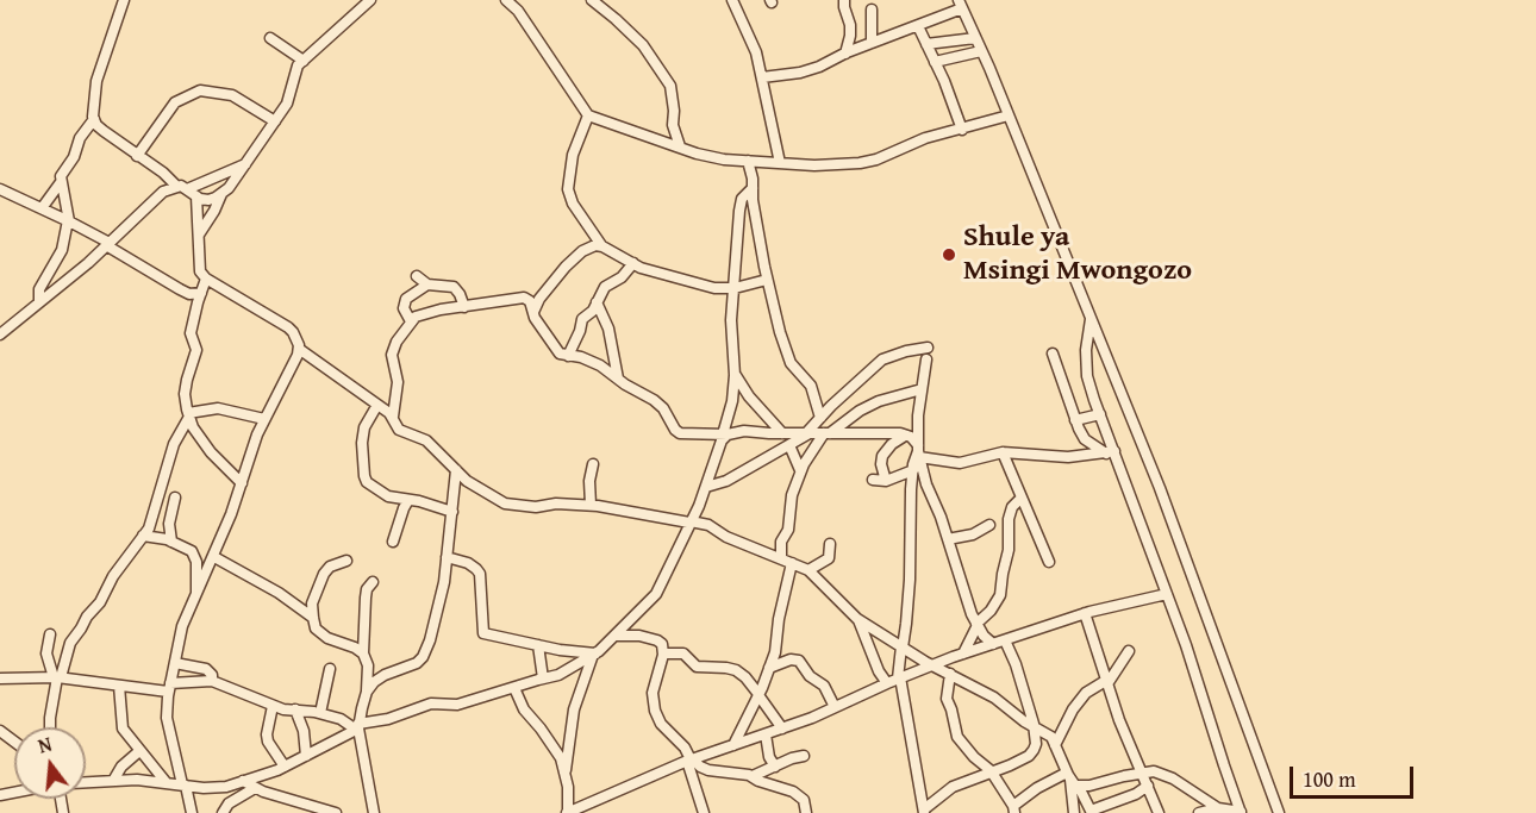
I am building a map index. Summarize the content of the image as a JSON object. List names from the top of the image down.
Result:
{
  "places": ["Shule ya Msingi Mwongozo"],
  "scale_bar": "100 m",
  "north": "top"
}
